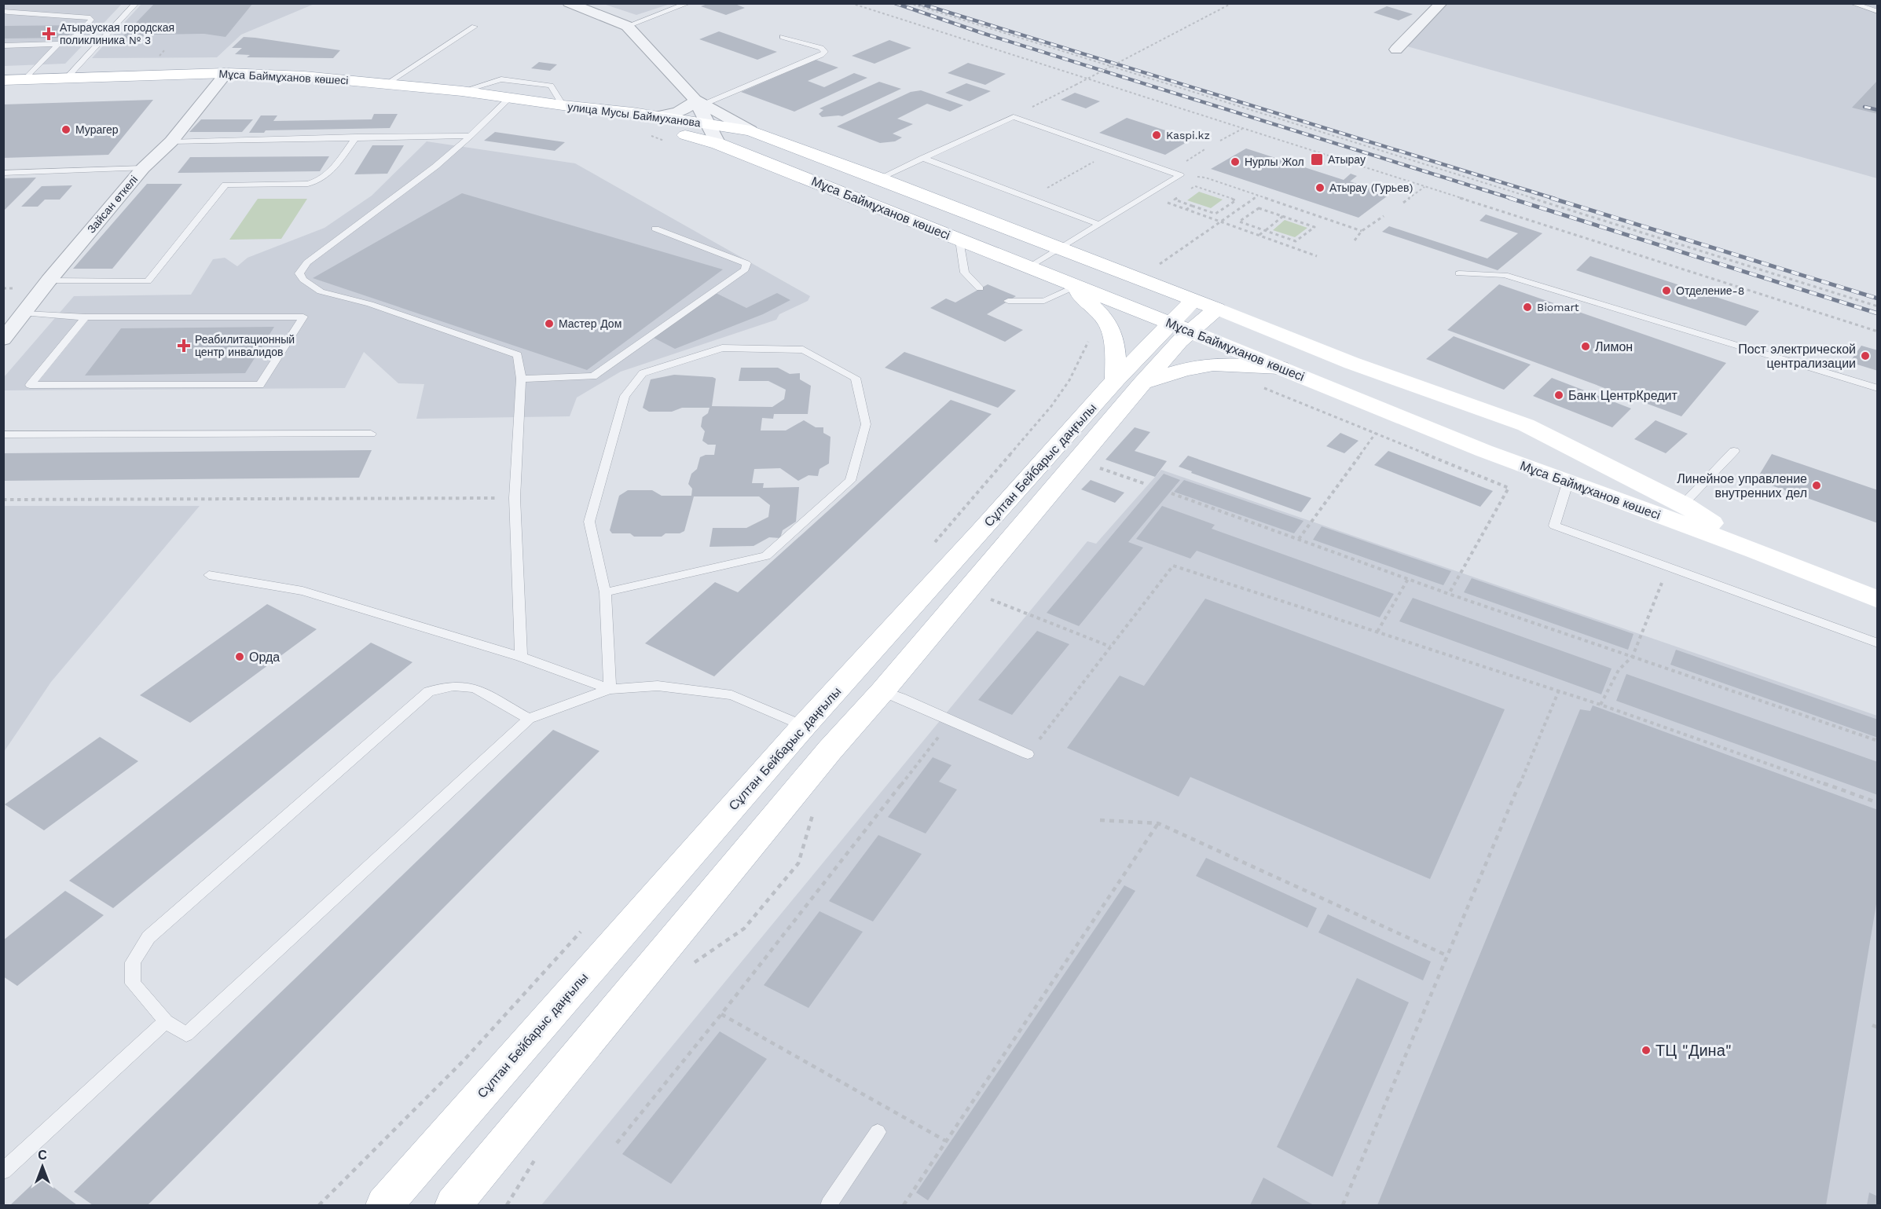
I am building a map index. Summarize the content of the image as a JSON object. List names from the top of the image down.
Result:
{
  "streets": {
    "main road": ["Мұса Баймұханов көшесі", "улица Мусы Баймуханова", "Сұлтан Бейбарыс даңғылы"],
    "street": ["Зайсан өткелі"]
  },
  "crossings": [
    ["Мұса Баймұханов көшесі", "улица Мусы Баймуханова"],
    ["Мұса Баймұханов көшесі", "Зайсан өткелі"],
    ["Мұса Баймұханов көшесі", "Сұлтан Бейбарыс даңғылы"]
  ],
  "places": {
    "health": ["Атырауская городская поликлиника № 3", "Реабилитационный центр инвалидов"],
    "other": [
      "Мурагер",
      "Kaspi.kz",
      "Нурлы Жол",
      "Атырау (Гурьев)",
      "Отделение-8",
      "Biomart",
      "Мастер Дом",
      "Лимон",
      "Пост электрической централизации",
      "Банк ЦентрКредит",
      "Линейное управление внутренних дел",
      "Орда",
      "ТЦ \"Дина\""
    ],
    "transit": ["Атырау"]
  },
  "north": "top"
}
